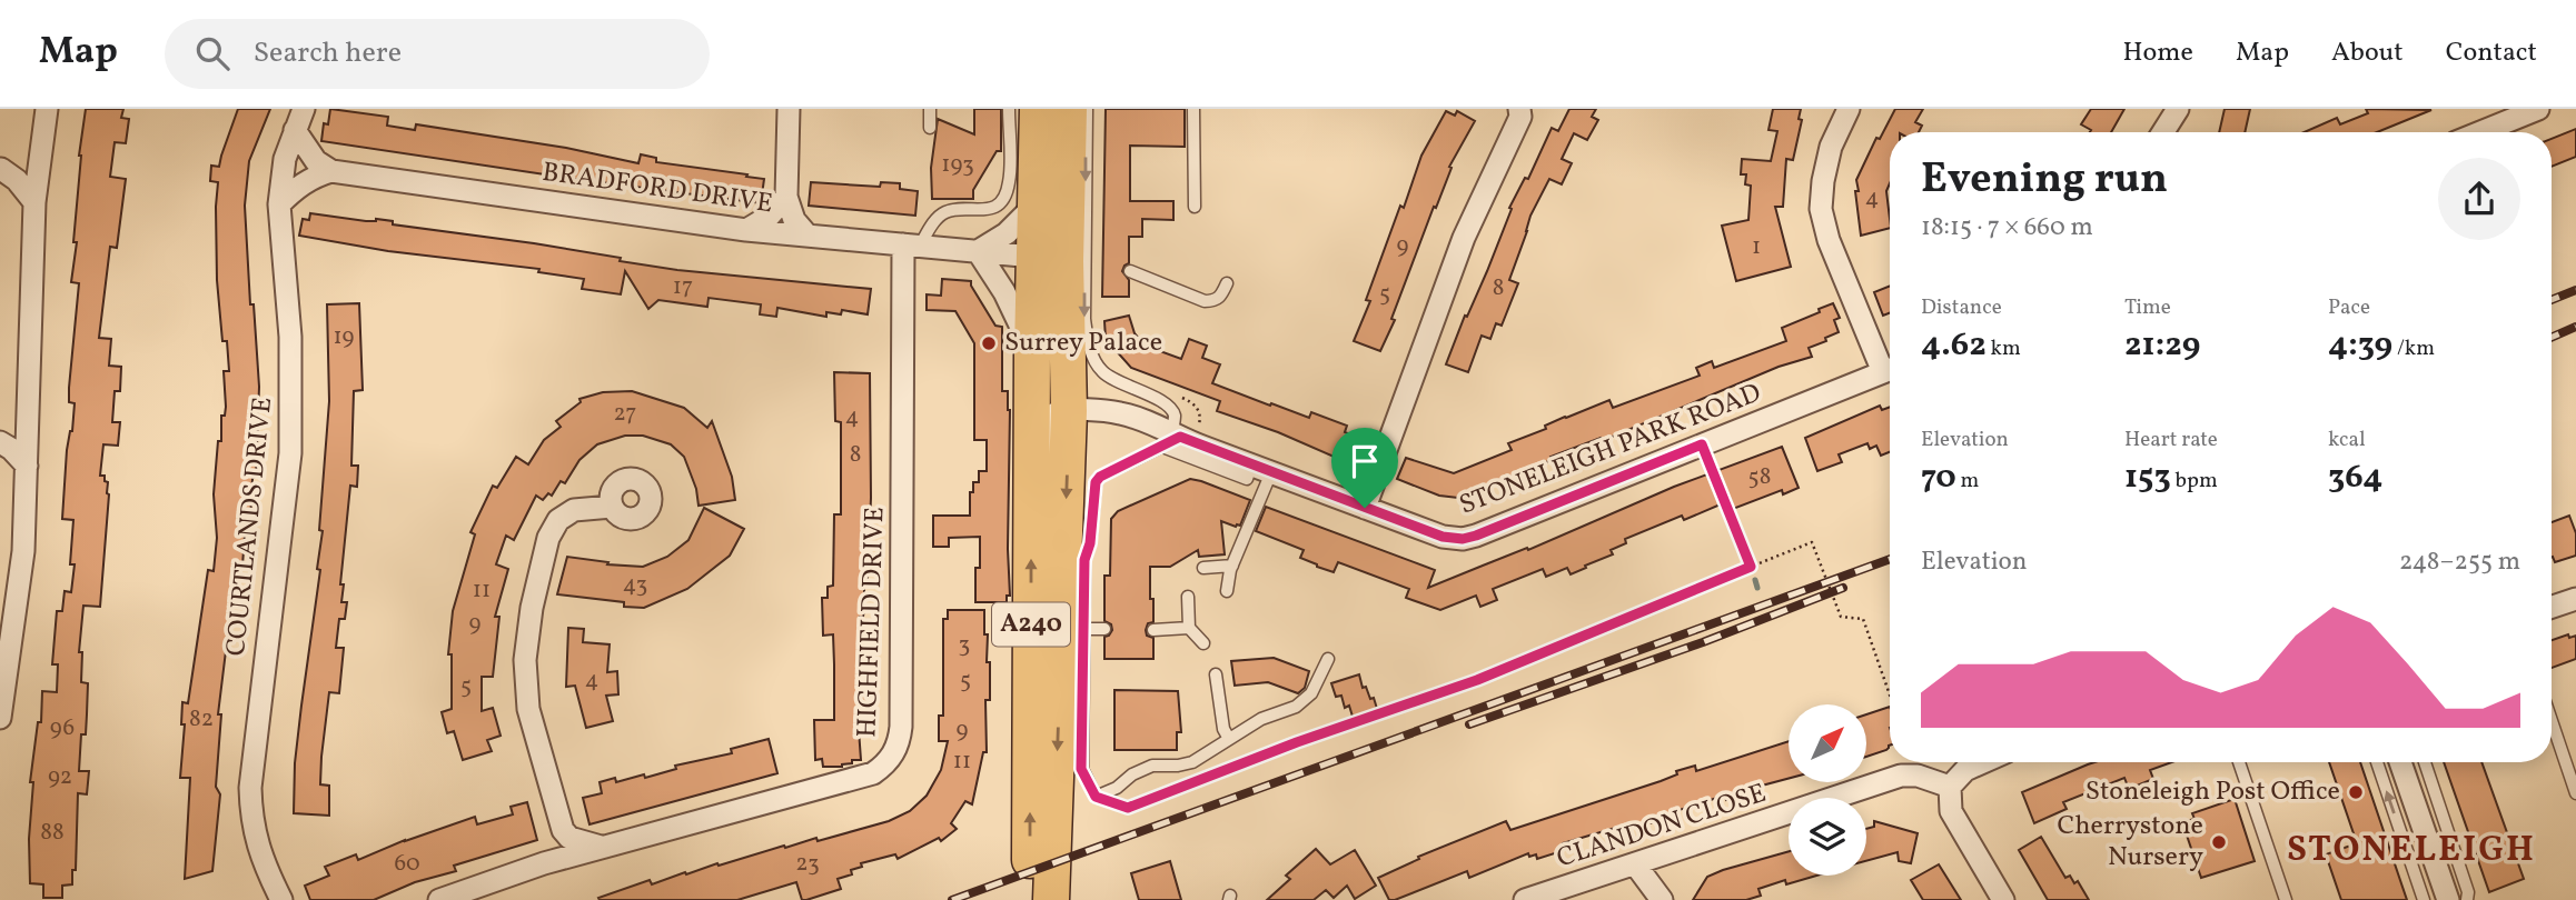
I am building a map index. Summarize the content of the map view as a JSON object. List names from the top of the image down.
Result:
{
  "streets": {
    "highway": ["A240"],
    "street": [
      "BRADFORD DRIVE",
      "STONELEIGH PARK ROAD",
      "COURTLANDS DRIVE",
      "HIGHFIELD DRIVE",
      "CLANDON CLOSE"
    ]
  },
  "crossings": [
    ["BRADFORD DRIVE", "HIGHFIELD DRIVE"],
    ["BRADFORD DRIVE", "A240"],
    ["STONELEIGH PARK ROAD", "A240"]
  ],
  "districts": ["STONELEIGH"],
  "places": ["Surrey Palace", "Stoneleigh Post Office", "Cherrystone Nursery"],
  "house_numbers": [
    "193",
    "4",
    "9",
    "1",
    "17",
    "8",
    "5",
    "19",
    "27",
    "4",
    "8",
    "58",
    "43",
    "11",
    "9",
    "3",
    "4",
    "5",
    "5",
    "82",
    "96",
    "9",
    "11",
    "92",
    "88",
    "60",
    "23"
  ],
  "north": "top right",
  "page": {
    "header": "Map",
    "search": "Search here",
    "nav": [
      "Home",
      "Map",
      "About",
      "Contact"
    ],
    "heading": ["Evening run", "18:15 · 7 × 660 m"],
    "stats": [
      ["Distance", "4.62 km"],
      ["Time", "21:29"],
      ["Pace", "4:39 /km"],
      ["Elevation", "70 m"],
      ["Heart rate", "153 bpm"],
      ["kcal", "364"]
    ],
    "chart": ["Elevation", "248–255 m"]
  }
}
